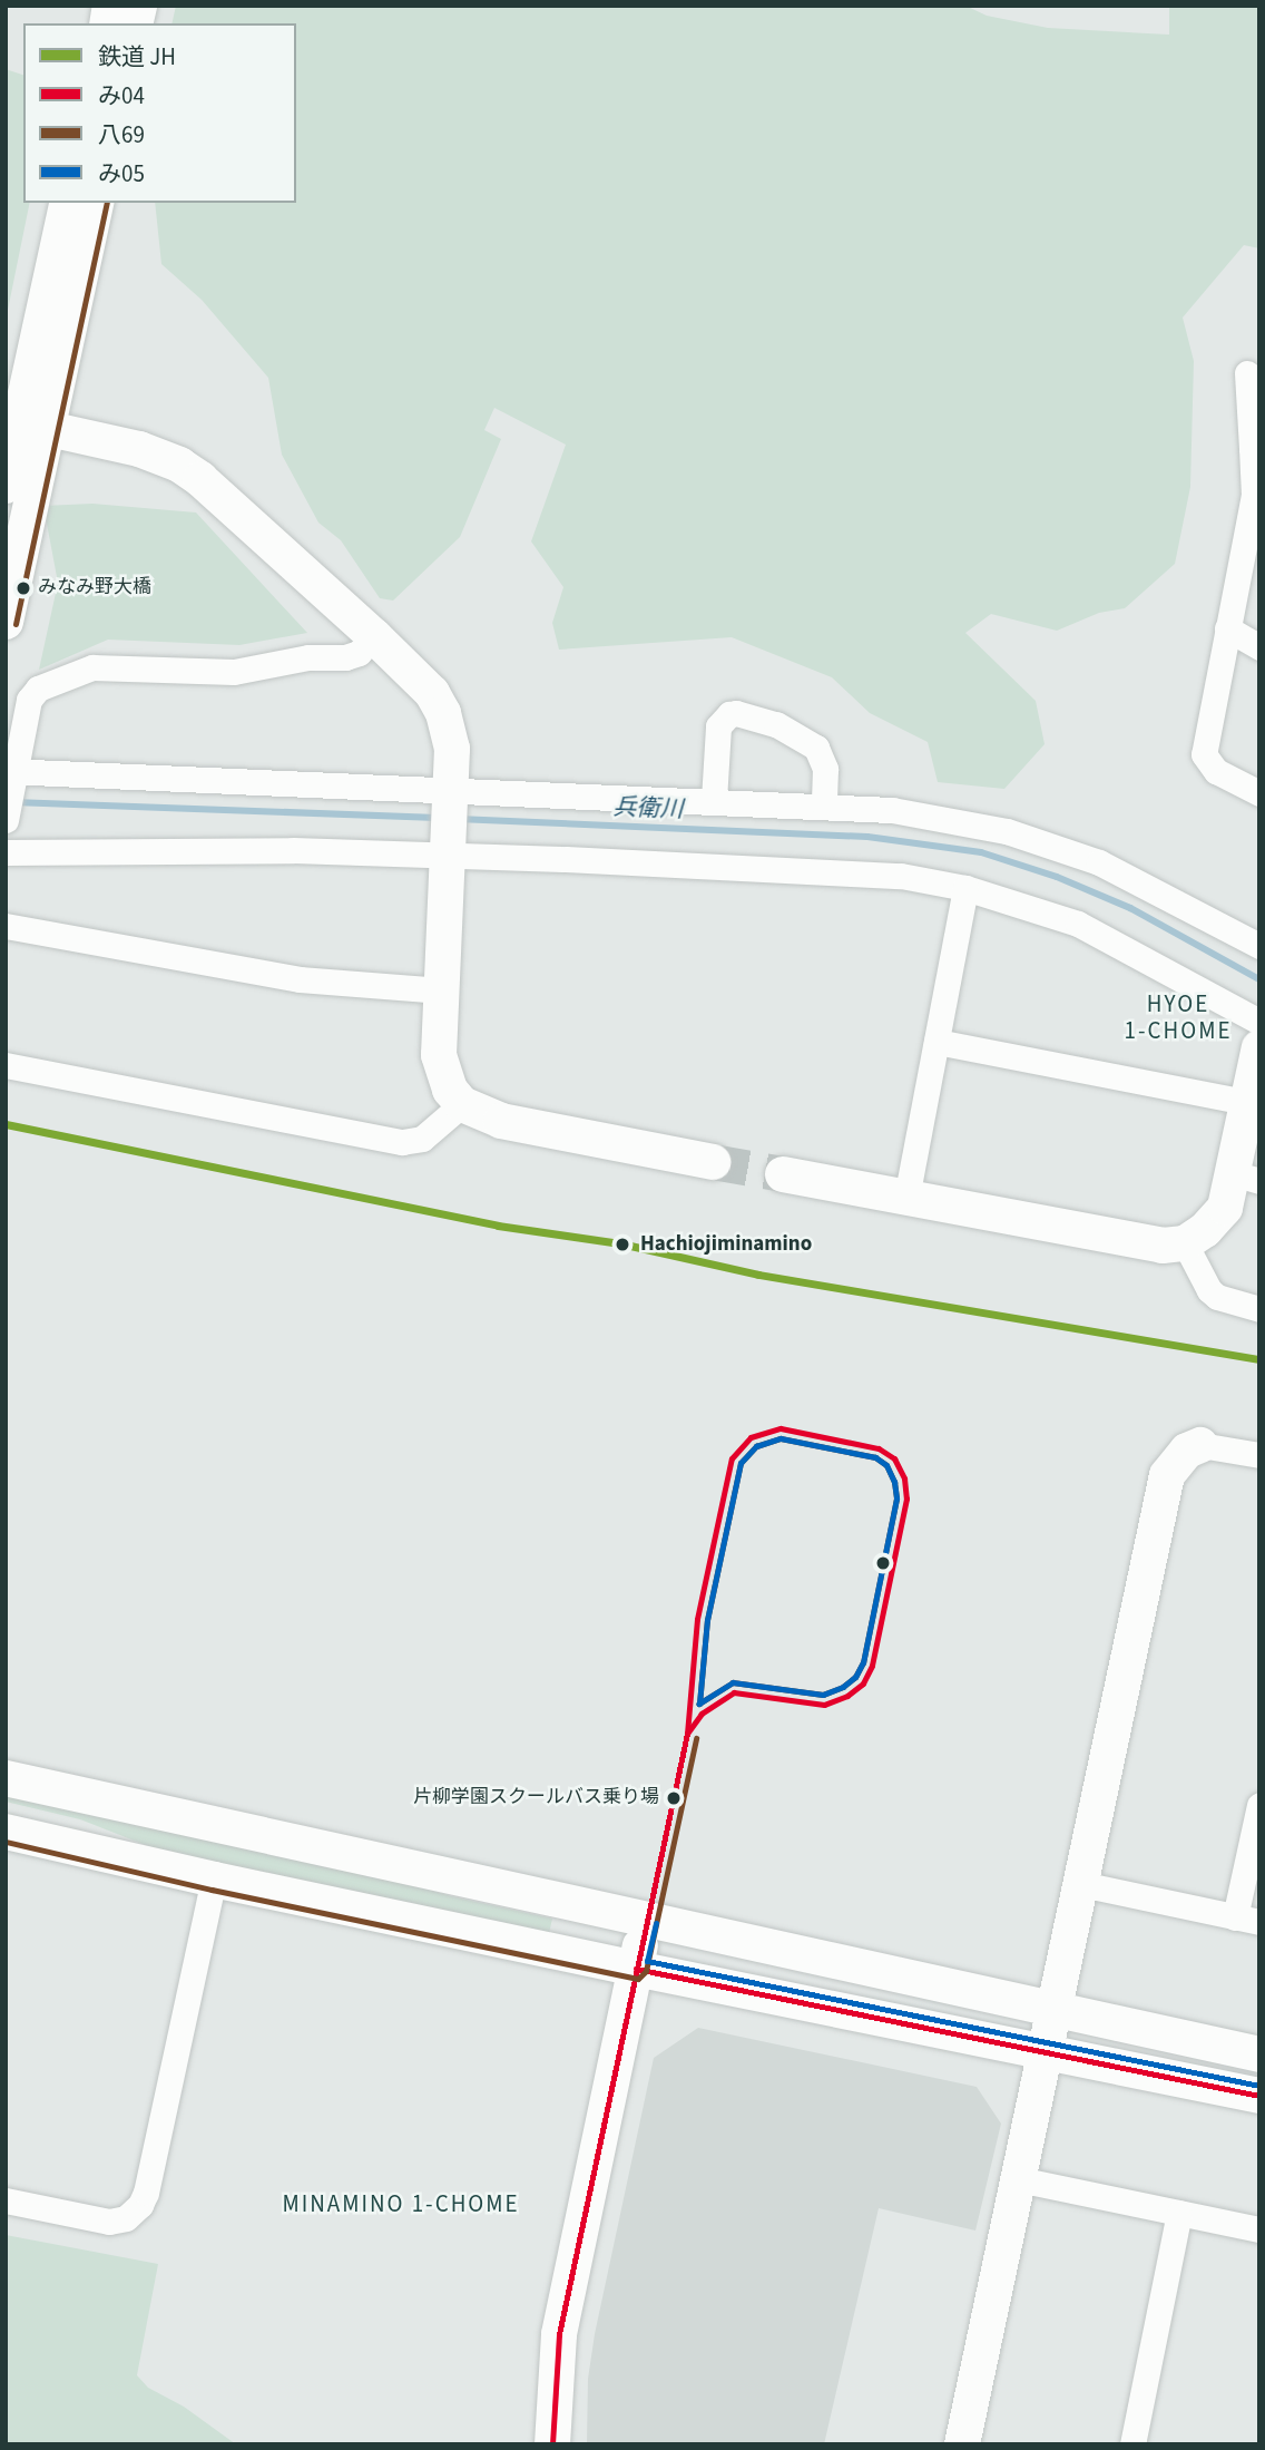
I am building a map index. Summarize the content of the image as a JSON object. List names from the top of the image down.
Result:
{
  "districts": ["HYOE 1-CHOME", "MINAMINO 1-CHOME"],
  "water": ["兵衛川"],
  "places": ["みなみ野大橋", "Hachiojiminamino", "片柳学園スクールバス乗り場"],
  "lines": [
    "transit line 八69",
    "rail line JH",
    "transit line み04",
    "transit line み05"
  ],
  "legend": [
    "鉄道 JH",
    "み04",
    "八69",
    "み05"
  ]
}
